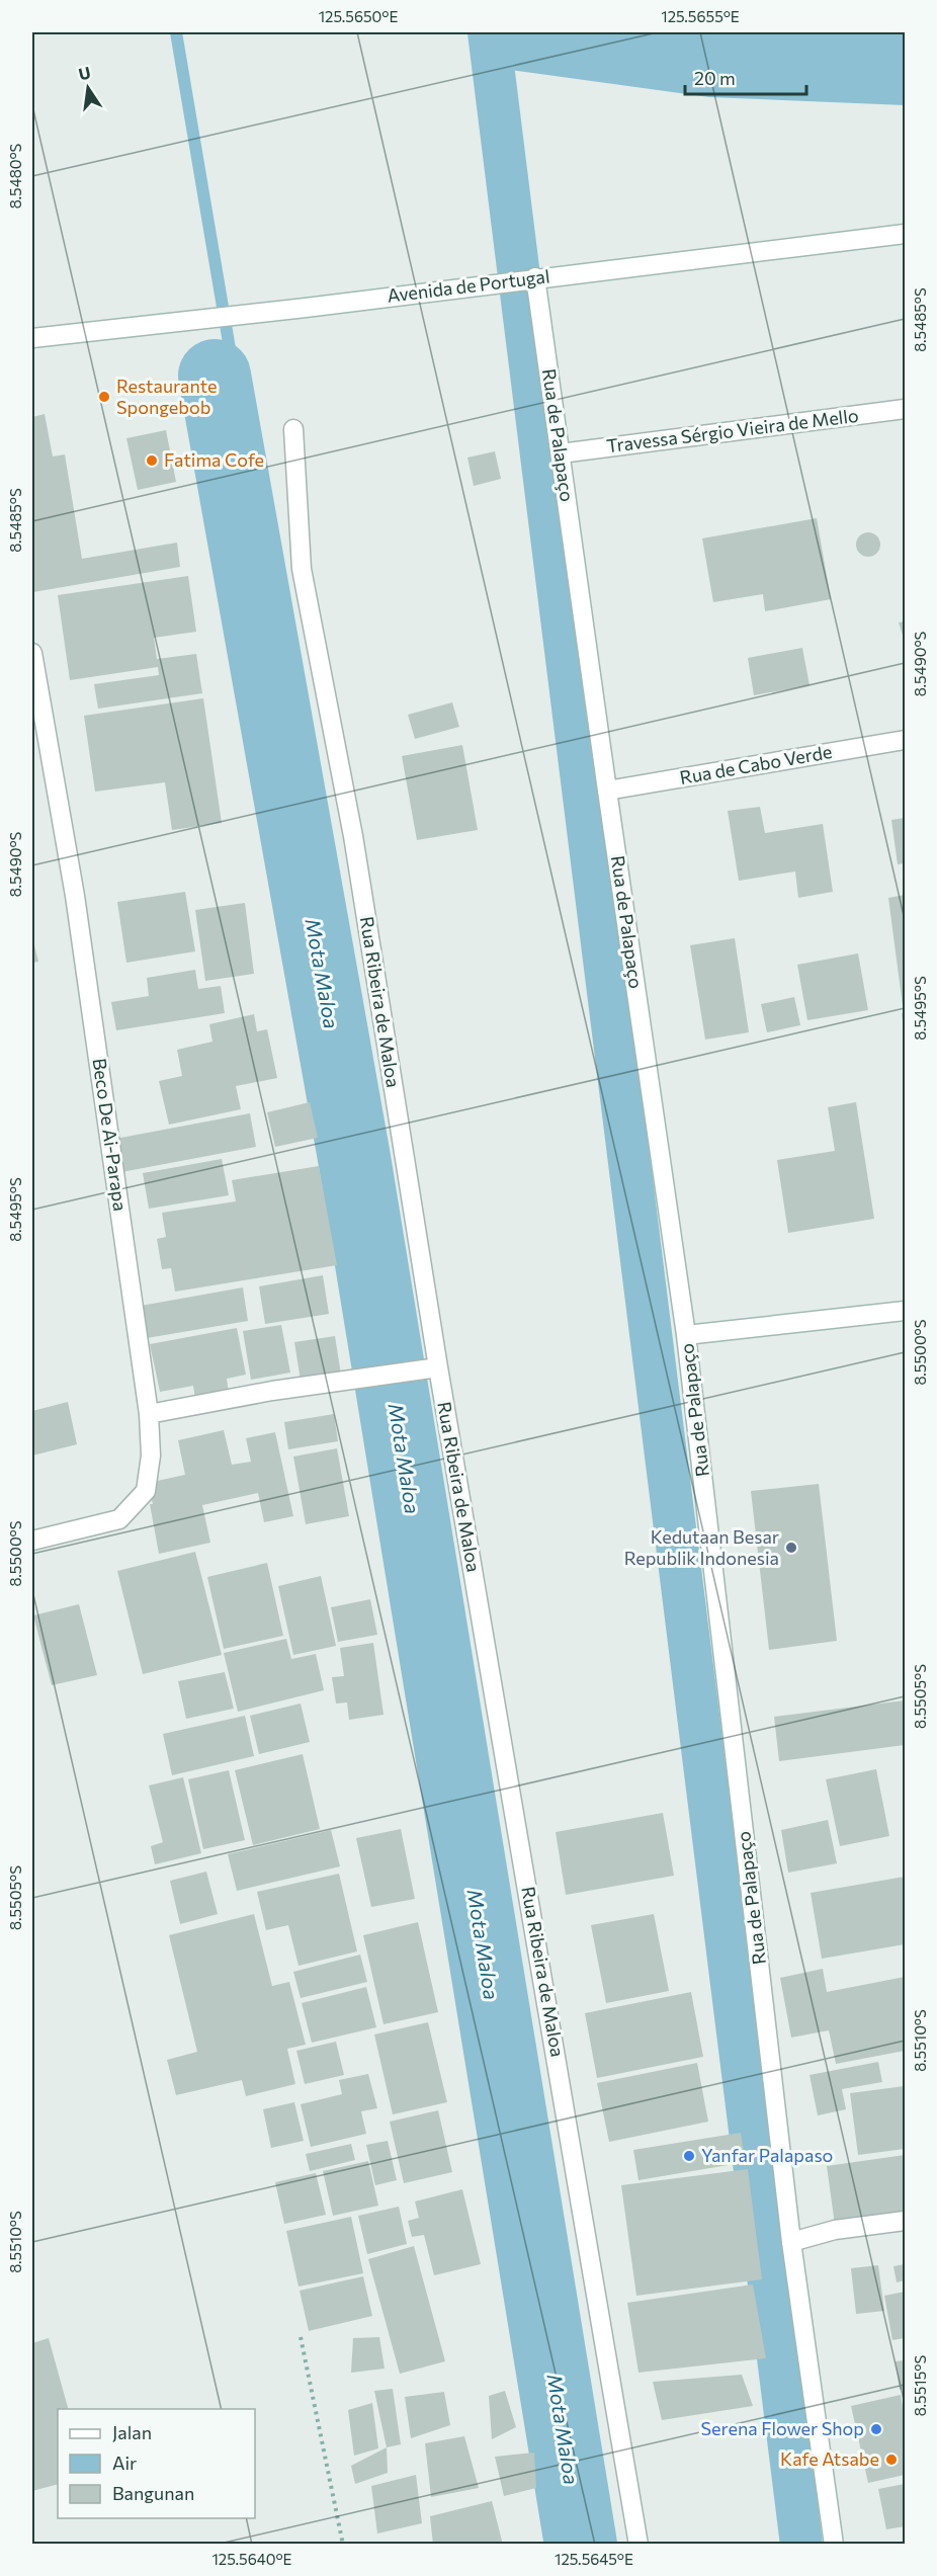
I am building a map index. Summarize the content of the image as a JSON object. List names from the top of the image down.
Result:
{
  "streets": {
    "street": [
      "Avenida de Portugal",
      "Travessa Sérgio Vieira de Mello",
      "Rua de Palapaço",
      "Rua de Cabo Verde",
      "Rua Ribeira de Maloa",
      "Beco De Ai-Parapa"
    ]
  },
  "crossings": [
    ["Avenida de Portugal", "Rua de Palapaço"],
    ["Travessa Sérgio Vieira de Mello", "Rua de Palapaço"],
    ["Rua de Palapaço", "Rua de Cabo Verde"]
  ],
  "water": ["Mota Maloa"],
  "places": [
    "Restaurante Spongebob",
    "Fatima Cofe",
    "Kedutaan Besar Republik Indonesia",
    "Yanfar Palapaso",
    "Serena Flower Shop",
    "Kafe Atsabe"
  ],
  "legend": ["Jalan", "Air", "Bangunan"],
  "scale_bar": "20 m",
  "north": "top",
  "coordinates": [
    "125.5650°E",
    "125.5655°E",
    "8.5480°S",
    "8.5485°S",
    "8.5490°S",
    "8.5495°S",
    "8.5500°S",
    "8.5505°S",
    "8.5510°S",
    "8.5515°S",
    "125.5640°E",
    "125.5645°E"
  ]
}
